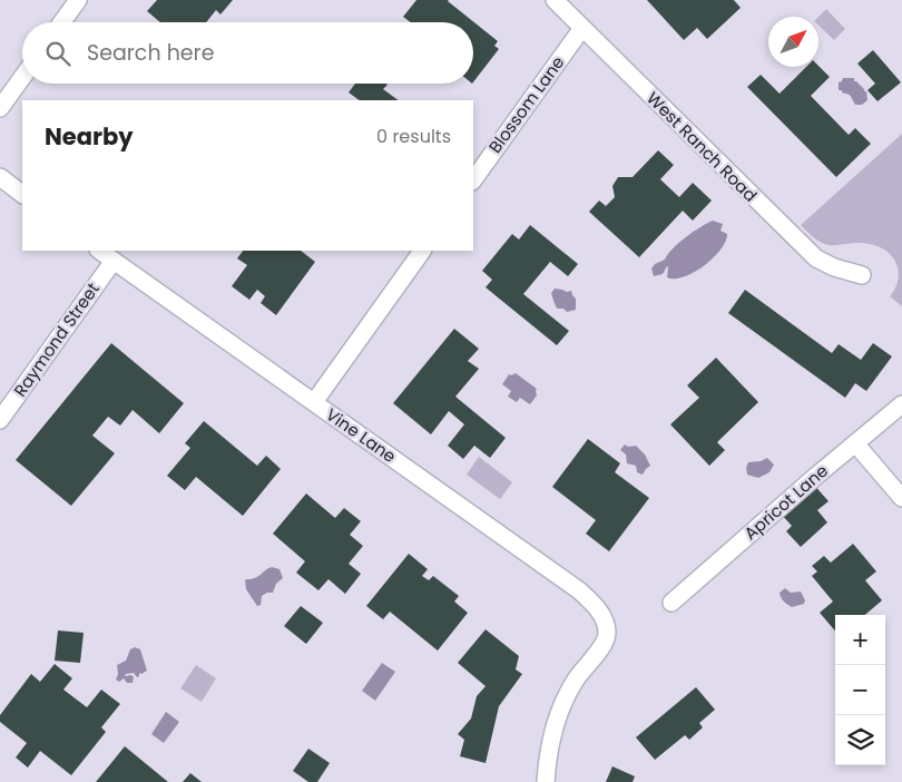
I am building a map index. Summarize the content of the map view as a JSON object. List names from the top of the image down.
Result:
{
  "streets": {
    "street": [
      "Blossom Lane",
      "West Ranch Road",
      "Raymond Street",
      "Vine Lane",
      "Apricot Lane"
    ]
  },
  "crossings": [
    ["Blossom Lane", "West Ranch Road"],
    ["Raymond Street", "Vine Lane"]
  ],
  "north": "top right",
  "page": {
    "search": "Search here",
    "heading": ["Nearby", "0 results"],
    "map_buttons": ["+", "−"]
  }
}
